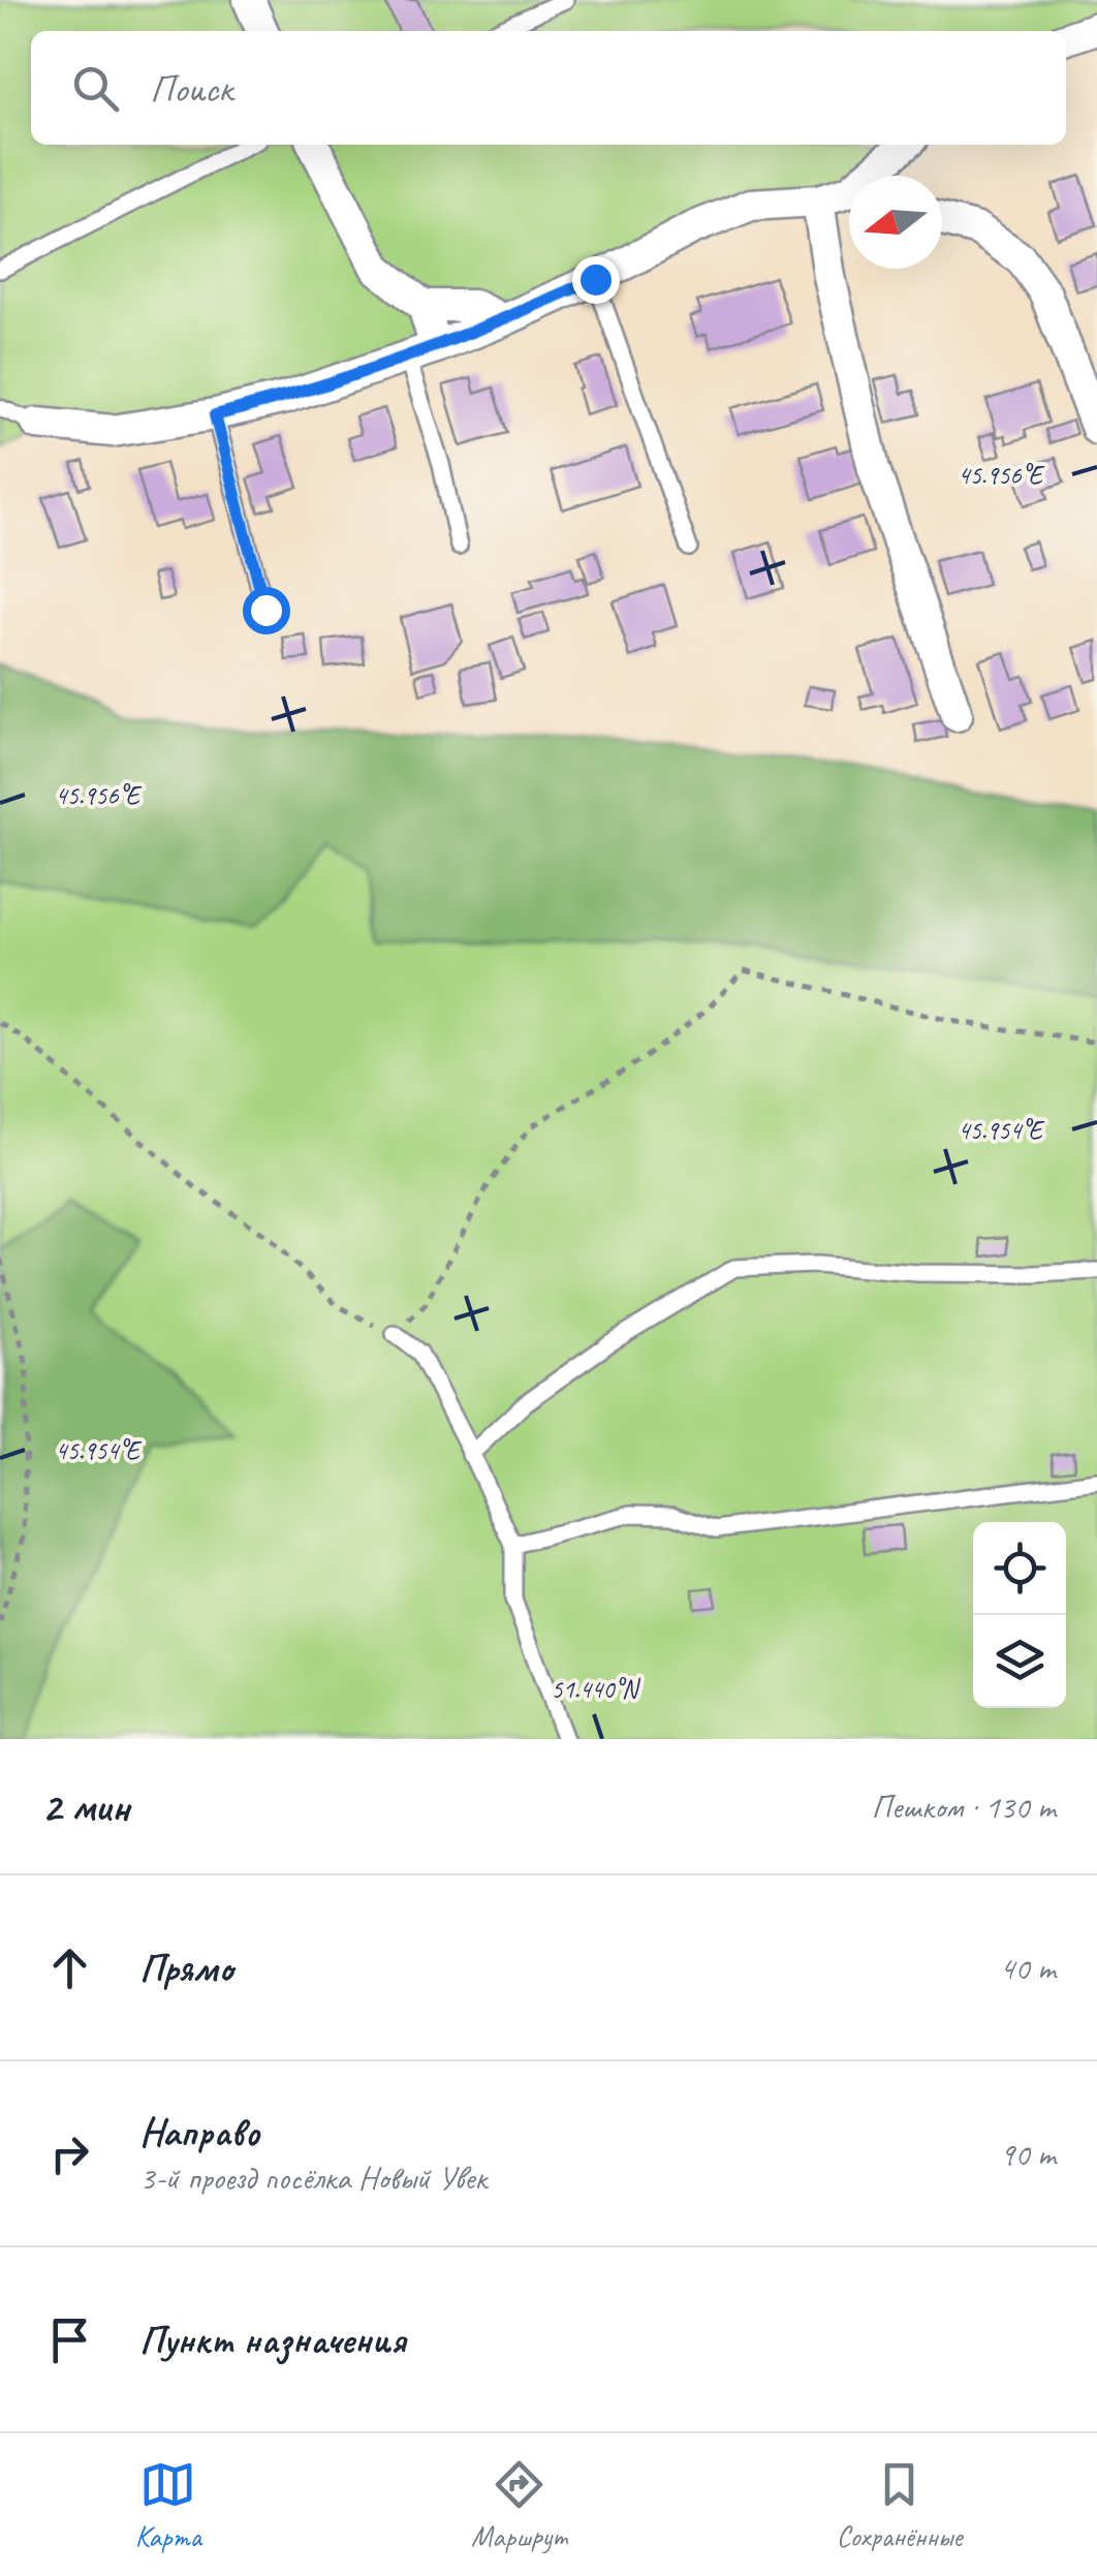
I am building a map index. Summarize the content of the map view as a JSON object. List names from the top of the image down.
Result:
{
  "north": "left",
  "page": {
    "search": "Поиск",
    "heading": ["2 мин", "Пешком · 130 m"],
    "list": [
      ["Прямо", "40 m"],
      ["Направо", "3-й проезд посёлка Новый Увек", "90 m"],
      "Пункт назначения"
    ],
    "nav": ["Карта", "Маршрут", "Сохранённые"]
  },
  "coordinates": ["45.956°E", "45.954°E", "51.440°N"]
}
